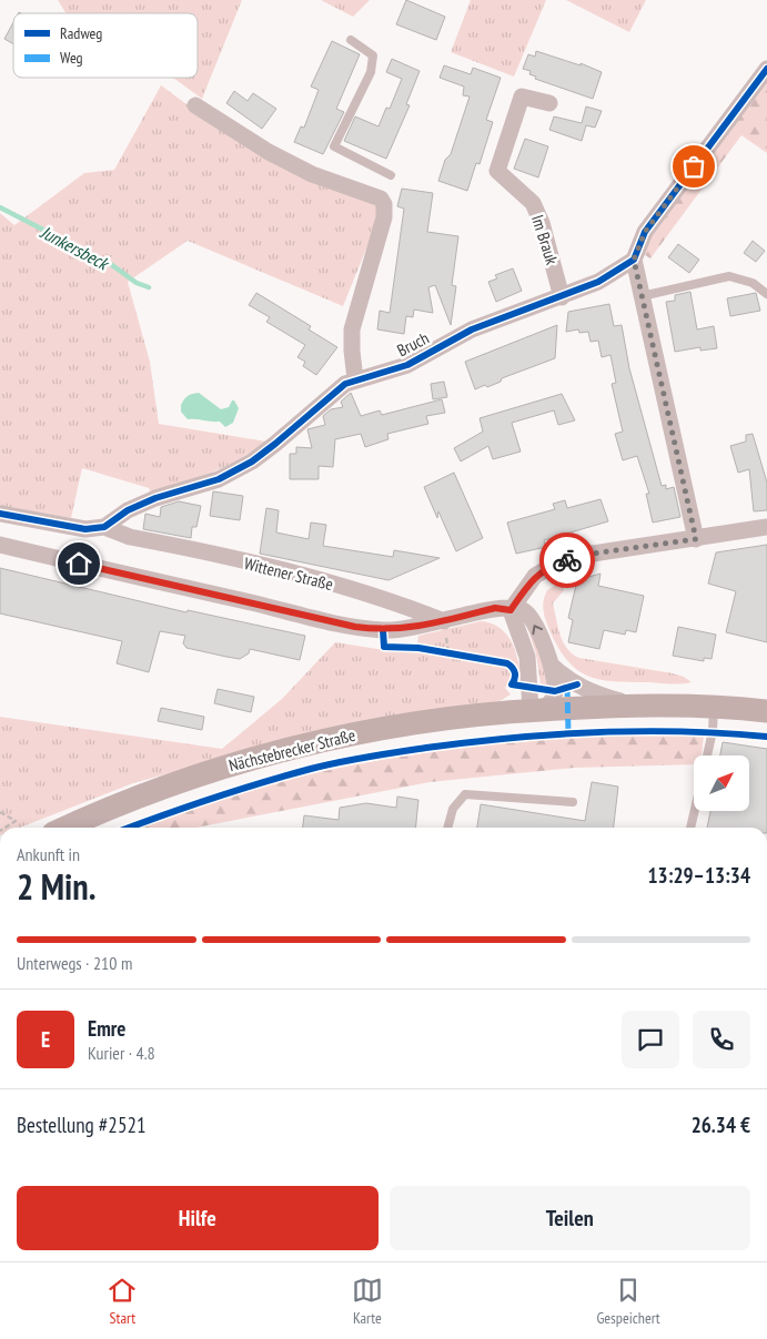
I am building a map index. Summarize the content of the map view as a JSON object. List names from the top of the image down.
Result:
{
  "streets": {
    "main road": ["Nächstebrecker Straße"],
    "street": ["Im Brauk", "Bruch", "Wittener Straße"]
  },
  "crossings": [
    ["Im Brauk", "Bruch"],
    ["Bruch", "Wittener Straße"]
  ],
  "water": ["Junkersbeck"],
  "legend": ["Radweg", "Weg"],
  "north": "top right",
  "page": {
    "heading": ["2 Min.", "Ankunft in", "13:29–13:34"],
    "panel": [
      "Emre",
      "Kurier · 4.8",
      "Bestellung #2521",
      "26.34 €"
    ],
    "bar": "Unterwegs · 210 m",
    "round": "E",
    "buttons": ["Hilfe", "Teilen"],
    "tabs": ["Start", "Karte", "Gespeichert"]
  }
}
